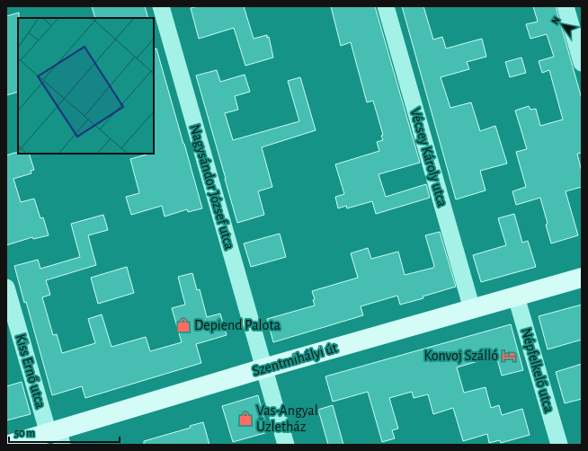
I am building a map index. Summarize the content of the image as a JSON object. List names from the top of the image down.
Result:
{
  "streets": {
    "main road": ["Szentmihályi út"],
    "street": [
      "Vécsey Károly utca",
      "Nagysándor József utca",
      "Népfelkelő utca",
      "Kiss Ernő utca"
    ]
  },
  "crossings": [
    ["Vécsey Károly utca", "Szentmihályi út"],
    ["Nagysándor József utca", "Szentmihályi út"],
    ["Szentmihályi út", "Népfelkelő utca"],
    ["Szentmihályi út", "Kiss Ernő utca"]
  ],
  "places": {
    "shop": ["Depiend Palota", "Vas-Angyal Üzletház"],
    "hotel": ["Konvoj Szálló"]
  },
  "scale_bar": "50 m",
  "north": "top left"
}
